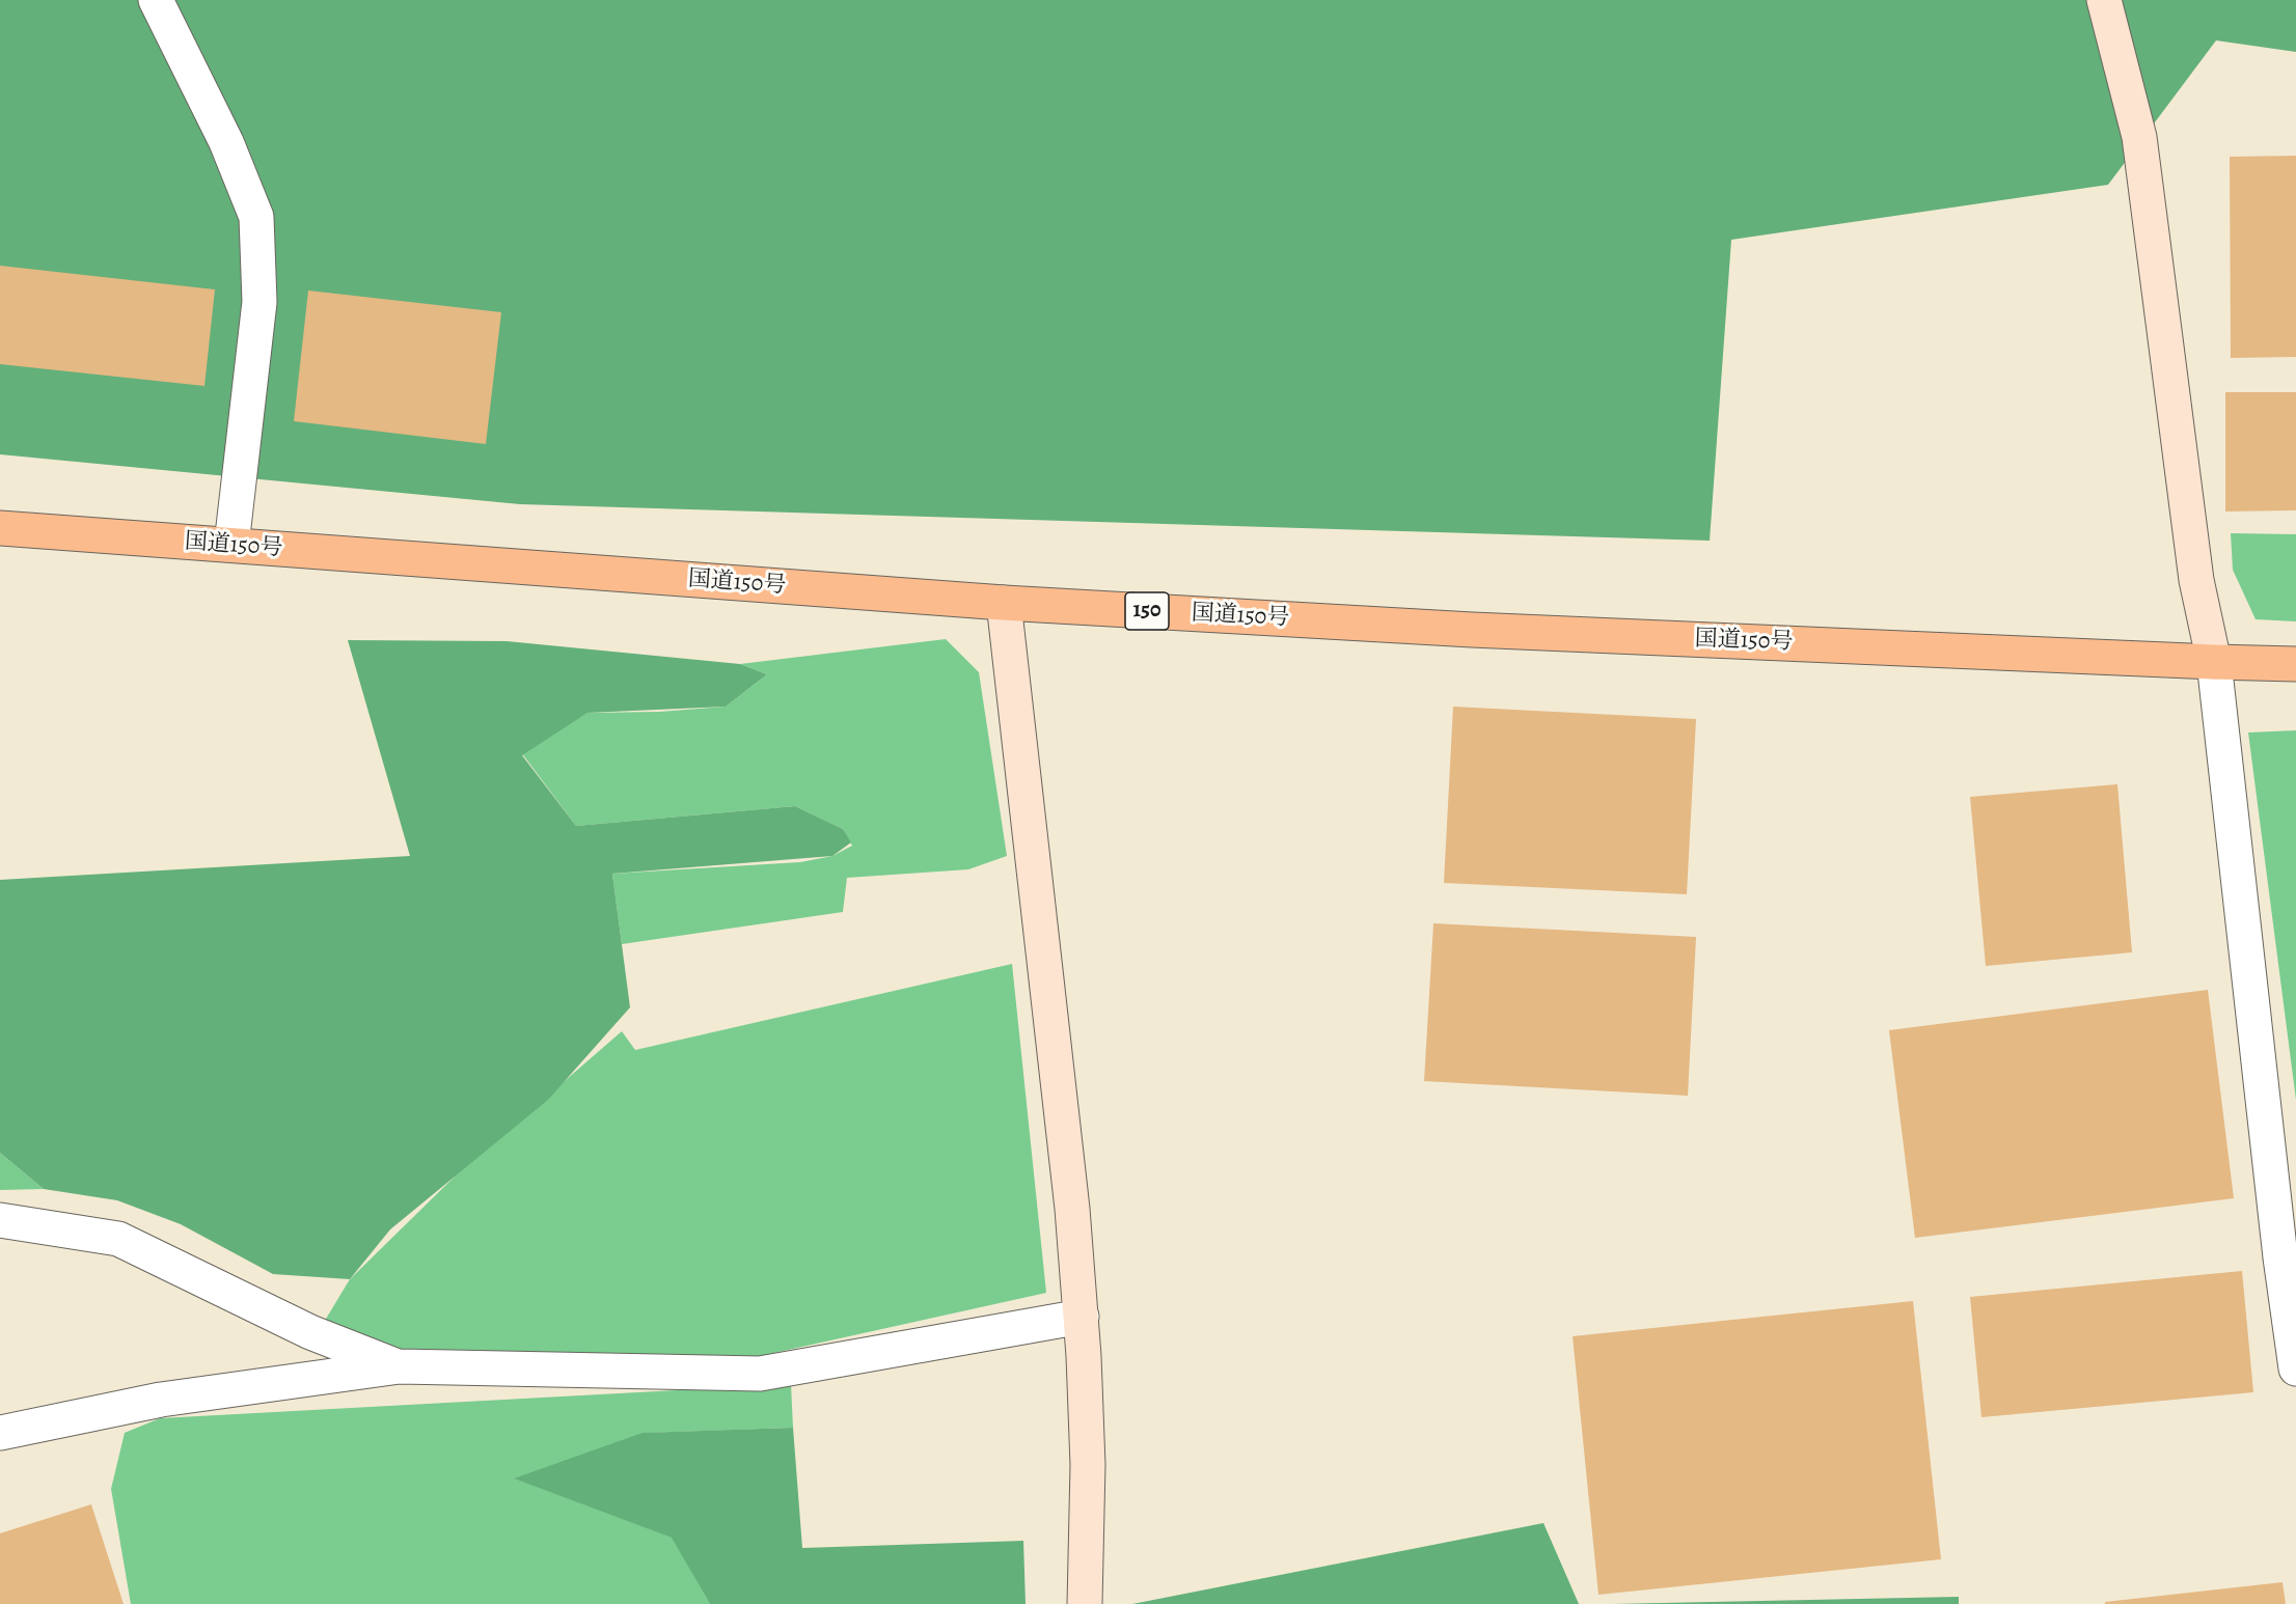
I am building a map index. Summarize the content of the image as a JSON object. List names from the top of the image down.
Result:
{
  "streets": {
    "highway": ["国道150号", "150"]
  }
}
